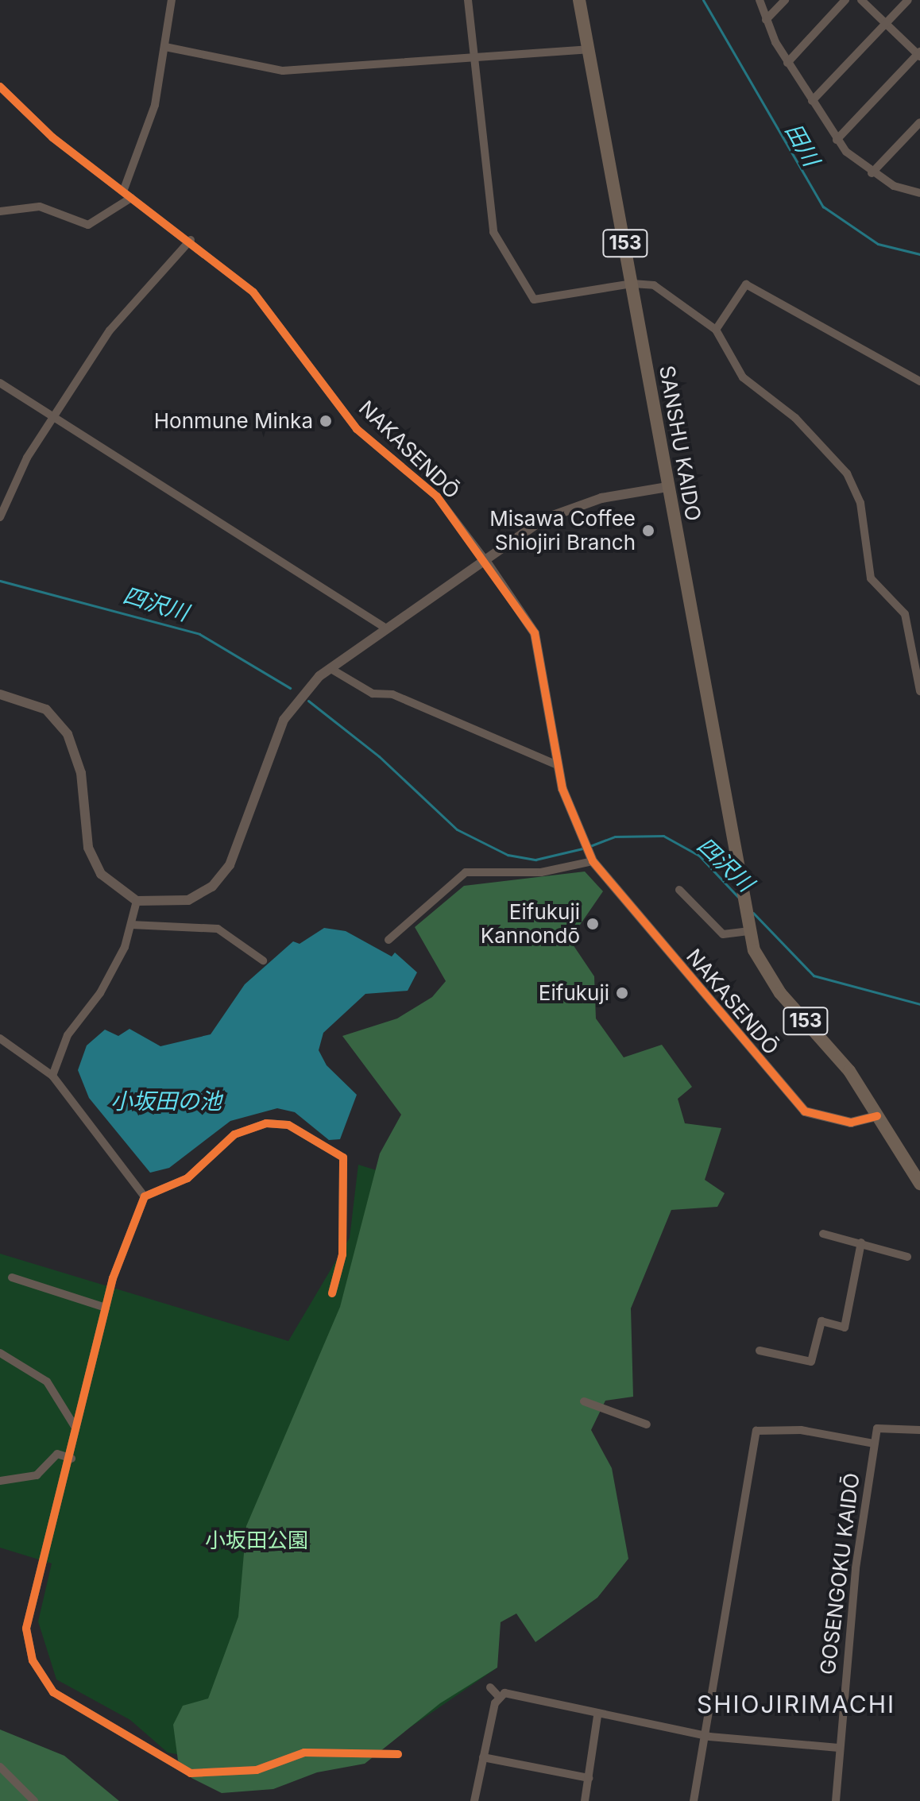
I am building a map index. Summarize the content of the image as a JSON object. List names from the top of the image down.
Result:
{
  "streets": {
    "highway": ["153", "SANSHU KAIDO"],
    "street": ["NAKASENDŌ", "GOSENGOKU KAIDŌ"]
  },
  "crossings": [
    ["153", "SANSHU KAIDO"],
    ["153", "NAKASENDŌ"]
  ],
  "districts": ["SHIOJIRIMACHI"],
  "water": ["田川", "四沢川", "小坂田の池"],
  "parks": ["小坂田公園"],
  "places": [
    "Honmune Minka",
    "Misawa Coffee Shiojiri Branch",
    "Eifukuji Kannondō",
    "Eifukuji"
  ]
}
